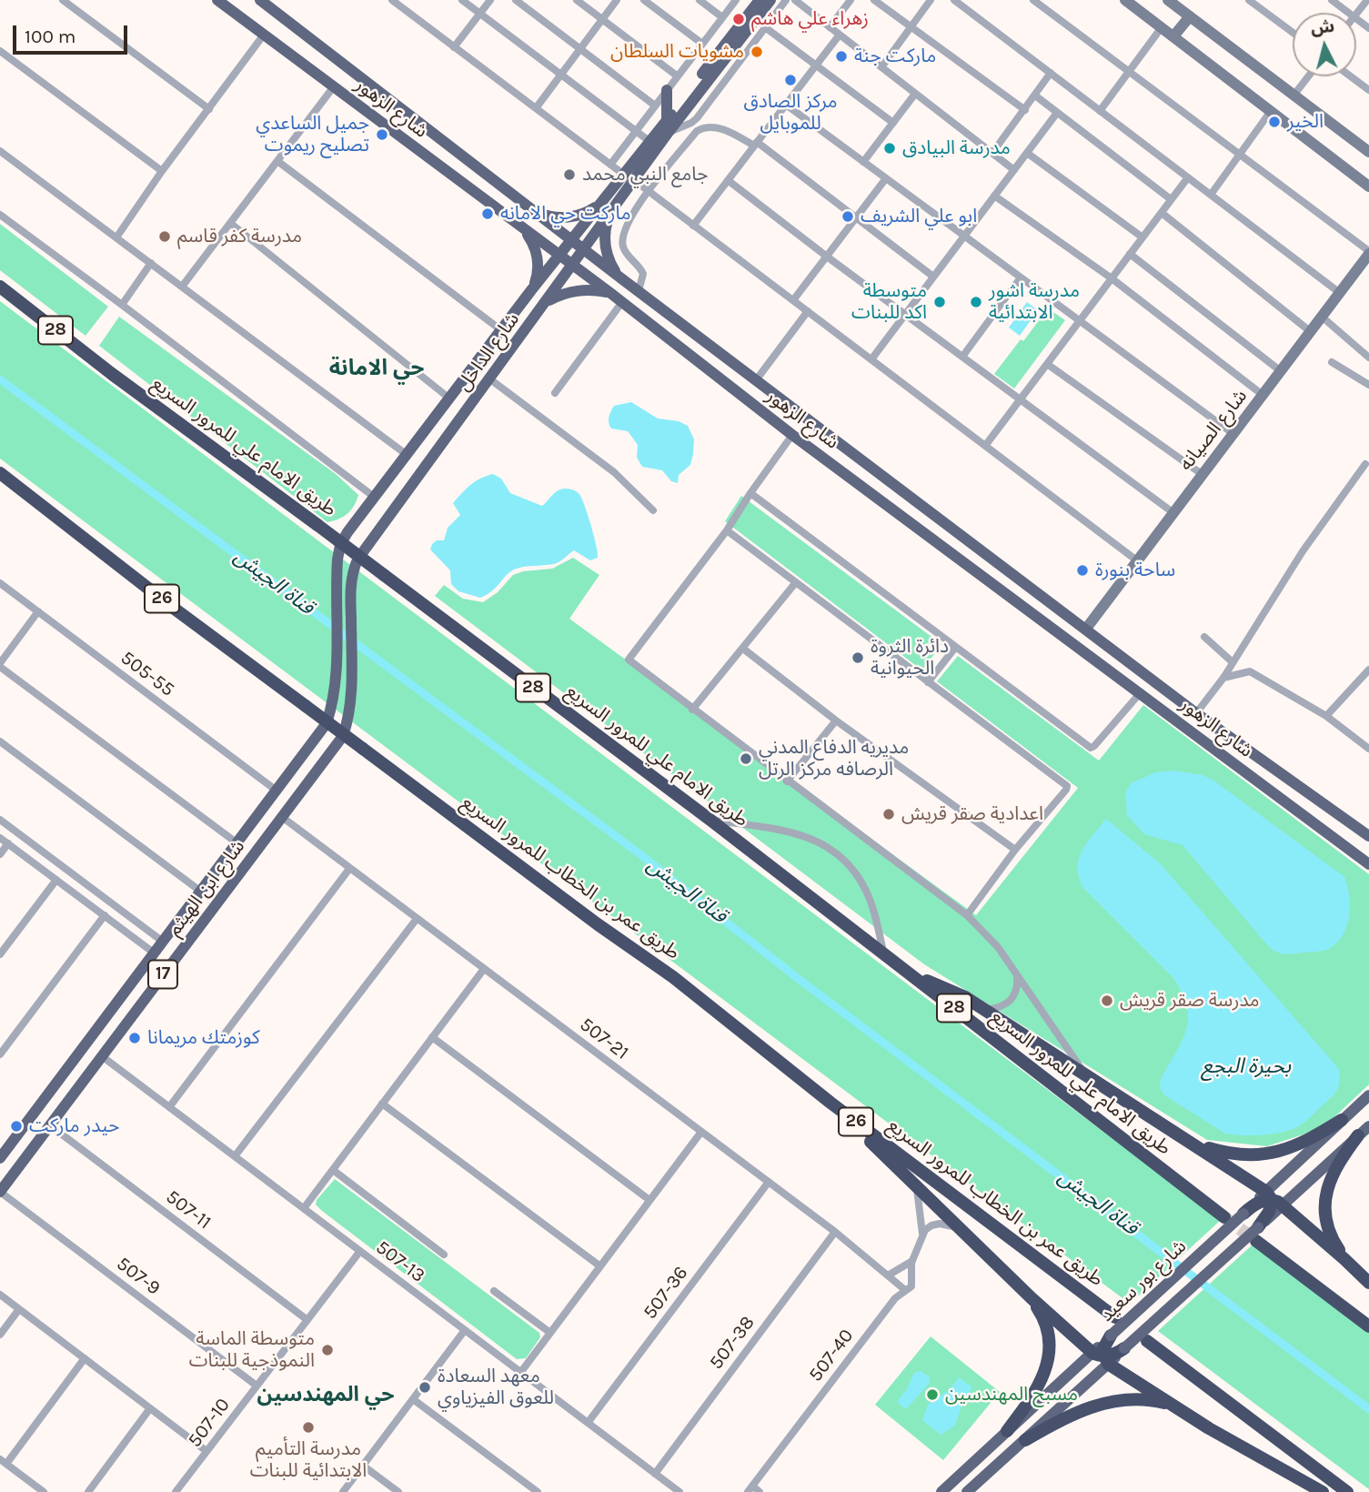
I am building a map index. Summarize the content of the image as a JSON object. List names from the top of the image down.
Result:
{
  "streets": {
    "highway": [
      "28",
      "طريق الامام علي للمرور السريع",
      "26",
      "طريق عمر بن الخطاب للمرور السريع"
    ],
    "main road": [
      "شارع الزهور",
      "شارع الداخل",
      "شارع ابن الهيثم",
      "17",
      "شارع بور سعيد"
    ],
    "street": [
      "شارع الصيانه",
      "505-55",
      "507-21",
      "507-11",
      "507-13",
      "507-9",
      "507-36",
      "507-38",
      "507-40",
      "507-10"
    ]
  },
  "crossings": [
    ["شارع الزهور", "شارع الداخل"],
    ["شارع الزهور", "شارع الصيانه"],
    ["شارع الداخل", "شارع ابن الهيثم"],
    ["505-55", "شارع ابن الهيثم"],
    ["شارع ابن الهيثم", "507-21"],
    ["شارع ابن الهيثم", "507-11"],
    ["شارع ابن الهيثم", "507-13"],
    ["شارع ابن الهيثم", "507-9"],
    ["507-21", "507-36"],
    ["507-21", "507-38"],
    ["507-21", "507-40"],
    ["507-11", "507-10"],
    ["507-13", "507-36"],
    ["507-13", "507-38"],
    ["507-13", "507-10"],
    ["507-9", "507-10"]
  ],
  "districts": ["حي الامانة", "حي المهندسين"],
  "water": ["قناة الجيش", "بحيرة البجع"],
  "places": [
    "زهراء علي هاشم",
    "مشويات السلطان",
    "ماركت جنة",
    "مركز الصادق للموبايل",
    "الخير",
    "جميل الساعدي تصليح ريموت",
    "مدرسة البيادق",
    "جامع النبي محمد",
    "ماركت حي الامانه",
    "ابو علي الشريف",
    "مدرسة كفر قاسم",
    "متوسطة اكد للبنات",
    "مدرسة اشور الابتدائية",
    "ساحة بنورة",
    "دائرة الثروة الحيوانية",
    "مديريه الدفاع المدني الرصافه مركز الرتل",
    "اعدادية صقر قريش",
    "مدرسة صقر قريش",
    "كوزمتك مريمانا",
    "حيدر ماركت",
    "متوسطة الماسة النموذجية للبنات",
    "معهد السعادة للعوق الفيزياوي",
    "مسبح المهندسين",
    "مدرسة التأميم الابتدائية للبنات"
  ],
  "scale_bar": "100 m",
  "north": "top"
}
